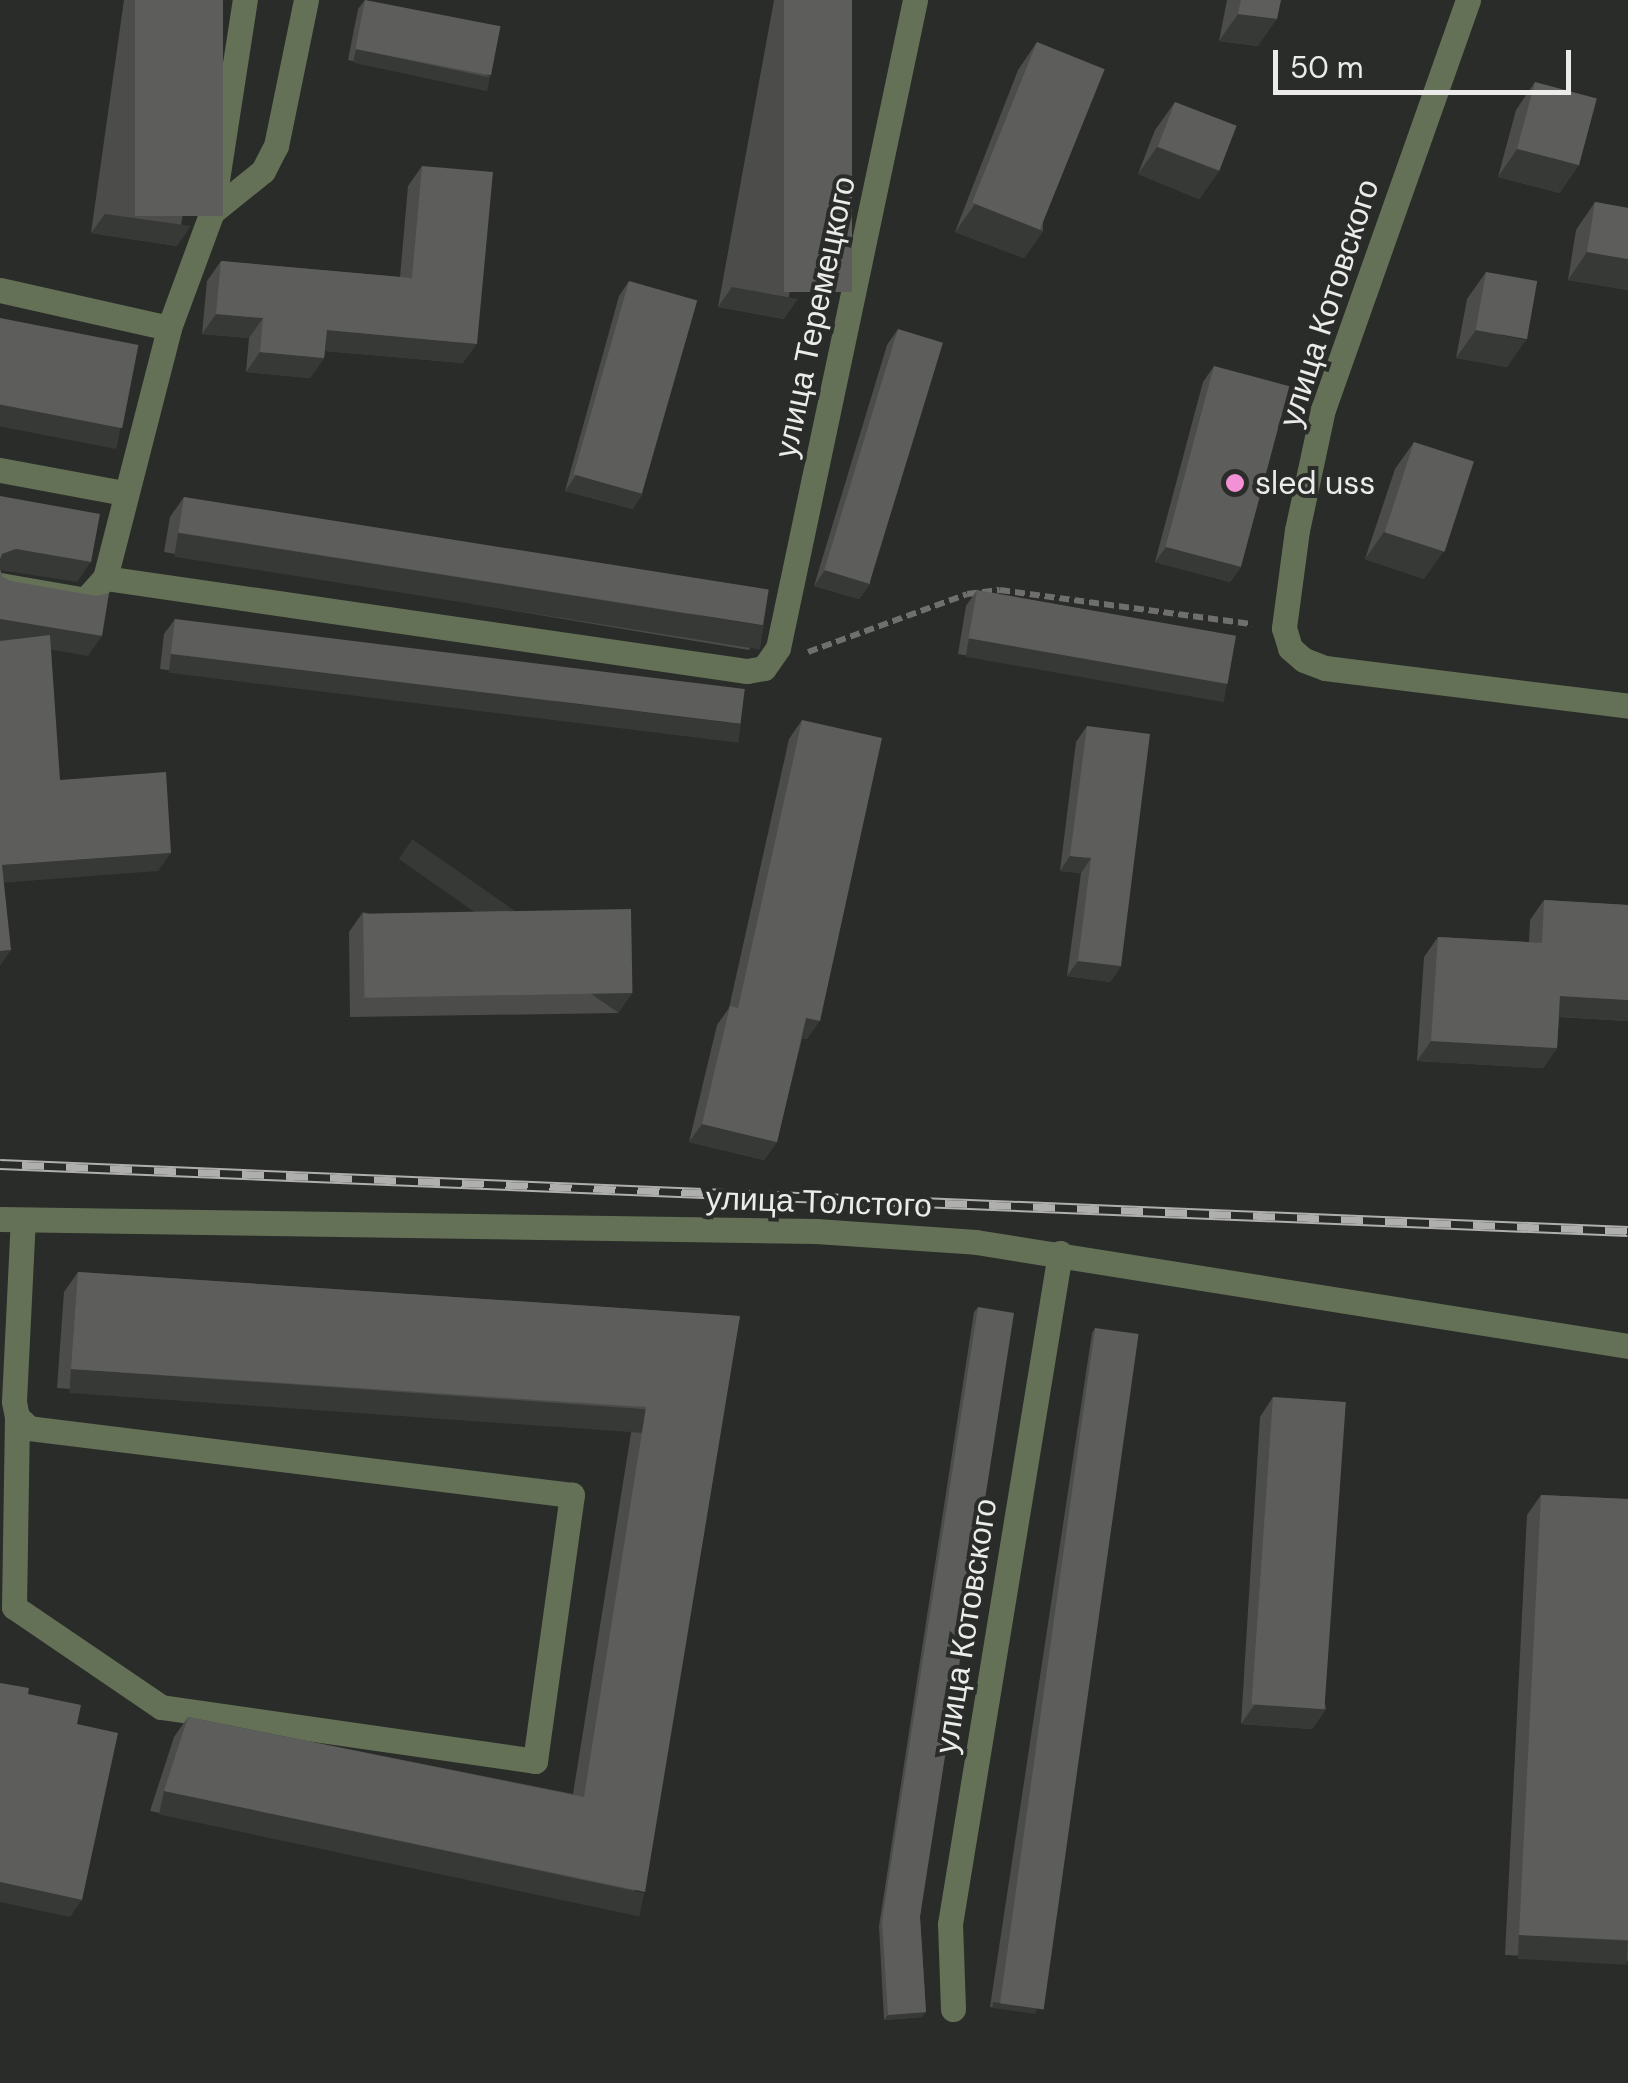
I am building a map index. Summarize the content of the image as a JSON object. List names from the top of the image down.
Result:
{
  "streets": {
    "street": ["улица Котовского", "улица Теремецкого", "улица Толстого"]
  },
  "crossings": [
    ["улица Котовского", "улица Толстого"]
  ],
  "places": ["sled uss"],
  "scale_bar": "50 m"
}
